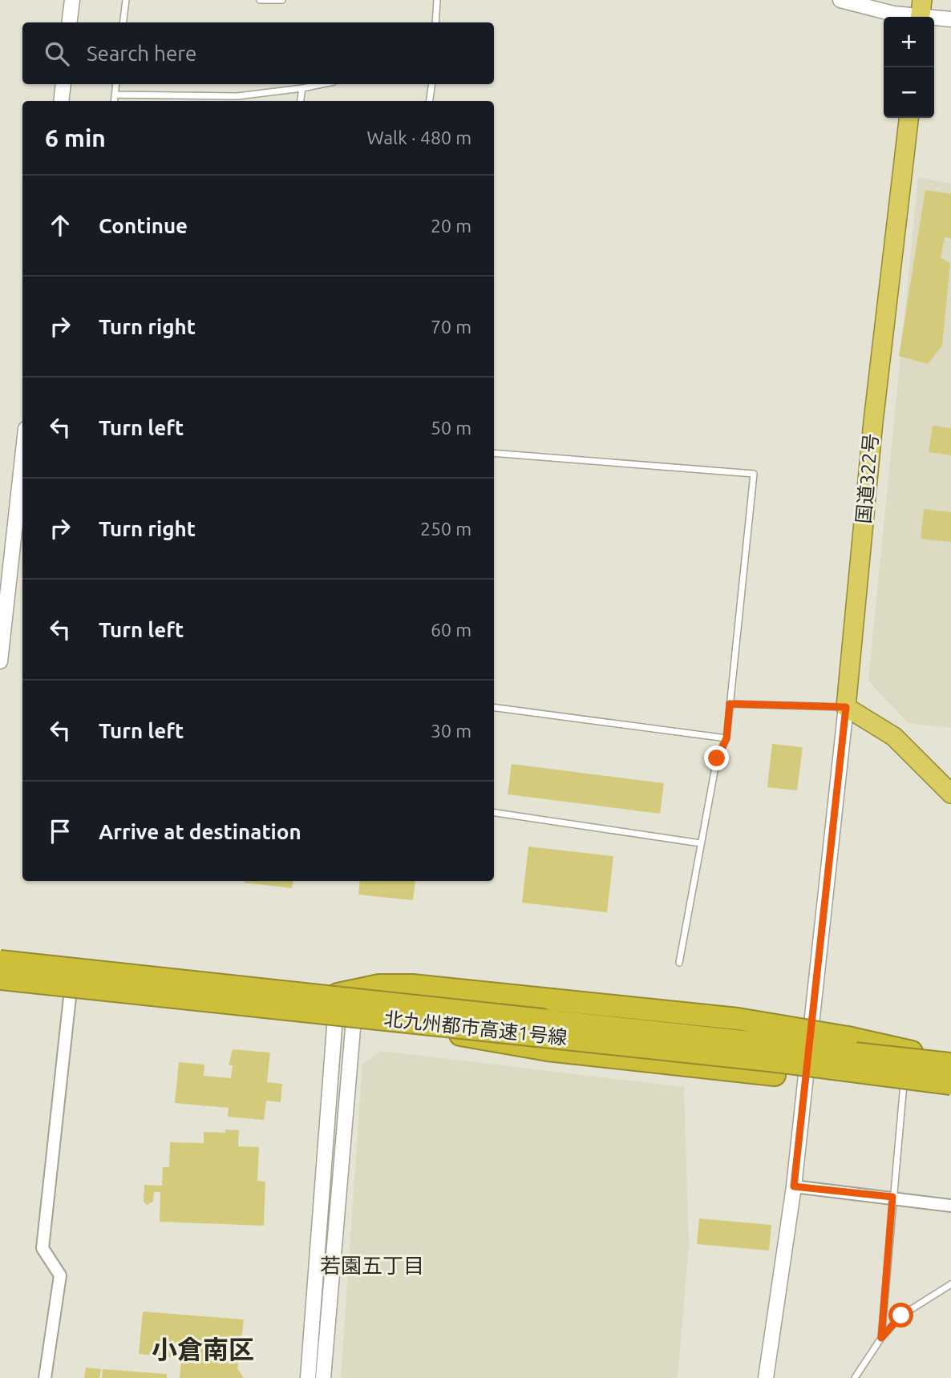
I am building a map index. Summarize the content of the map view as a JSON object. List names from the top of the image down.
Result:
{
  "streets": {
    "highway": ["国道322号", "北九州都市高速1号線"]
  },
  "districts": ["若園五丁目", "小倉南区"],
  "page": {
    "map_buttons": ["+", "−"],
    "search": "Search here",
    "heading": ["6 min", "Walk · 480 m"],
    "list": [
      ["Continue", "20 m"],
      ["Turn right", "70 m"],
      ["Turn left", "50 m"],
      ["Turn right", "250 m"],
      ["Turn left", "60 m"],
      ["Turn left", "30 m"],
      "Arrive at destination"
    ]
  }
}
